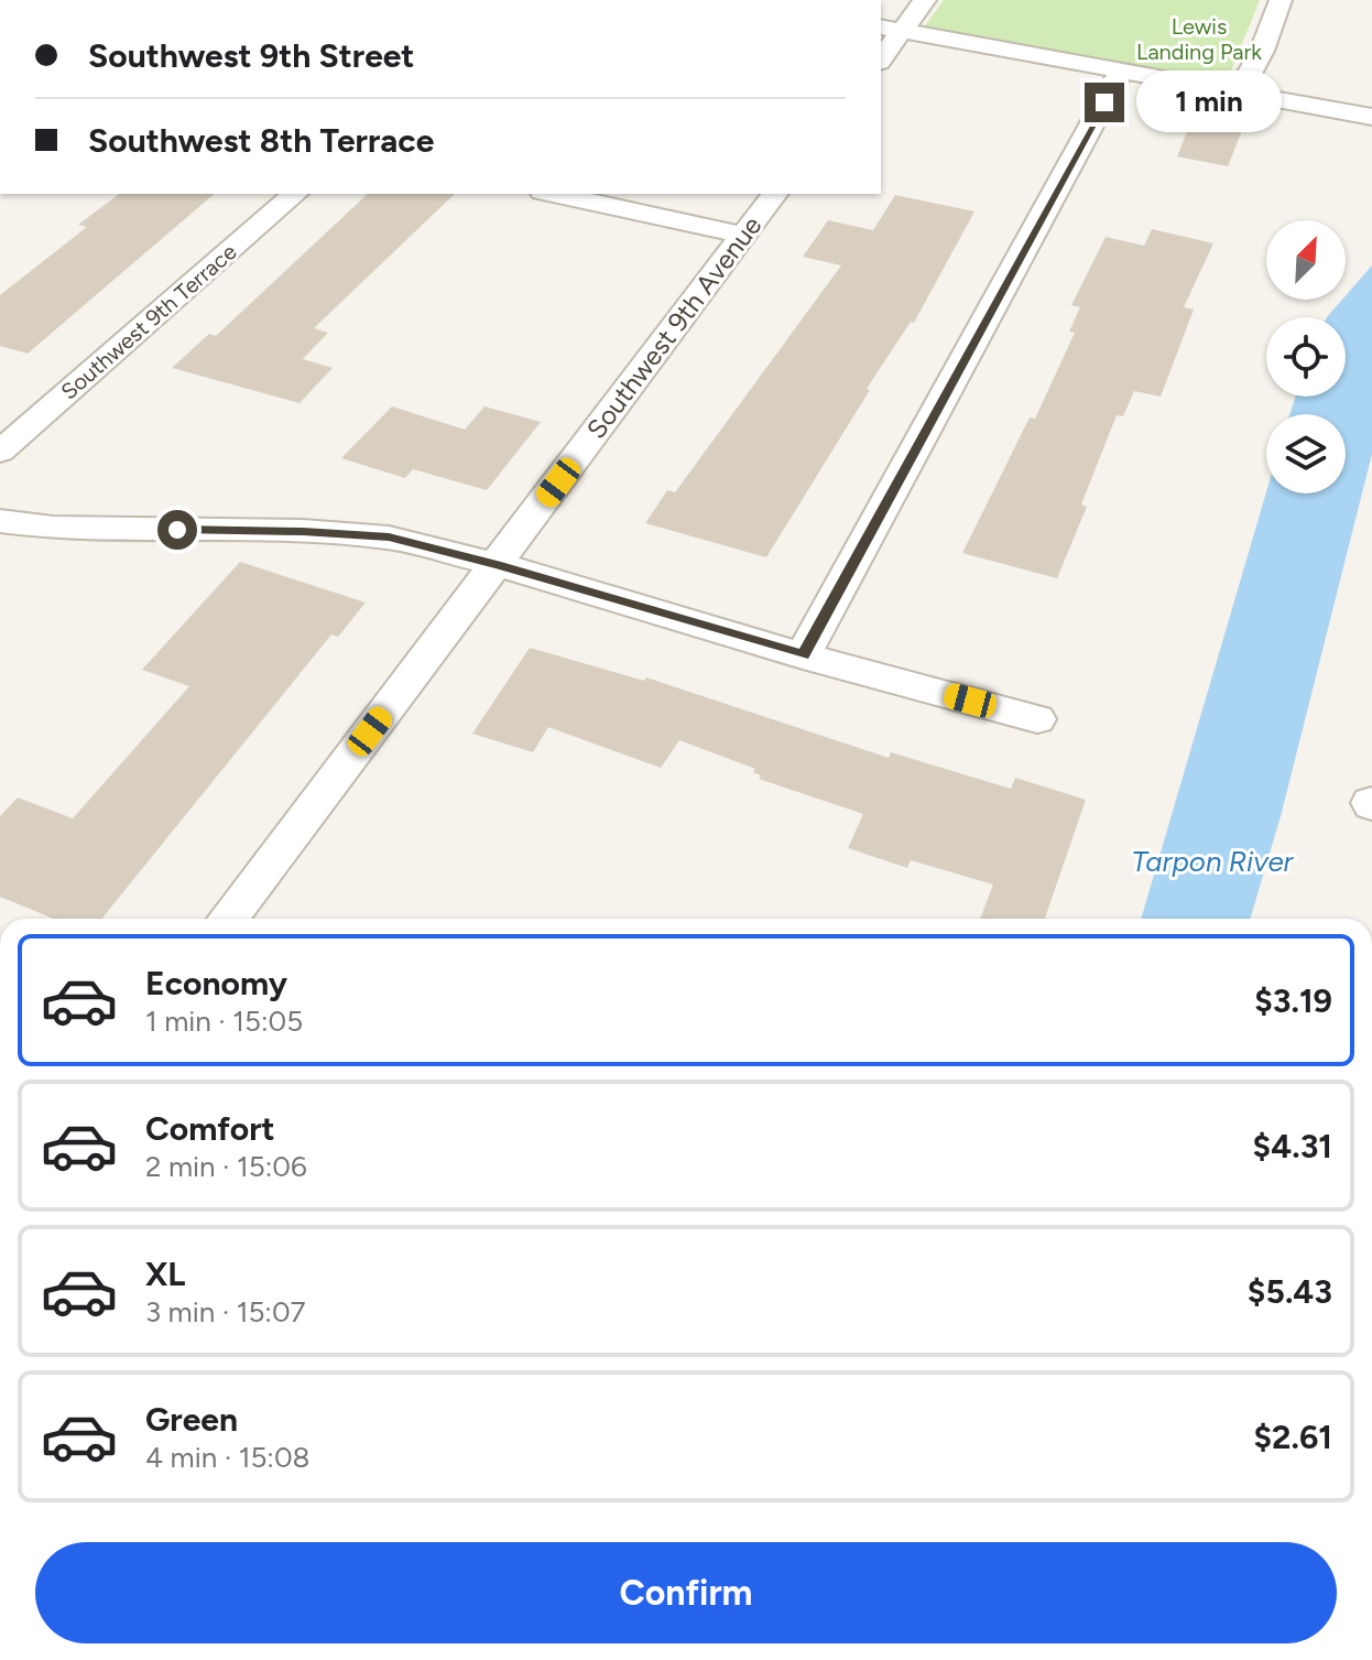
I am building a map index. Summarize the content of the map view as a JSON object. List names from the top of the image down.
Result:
{
  "streets": {
    "street": ["Southwest 9th Terrace", "Southwest 9th Avenue"]
  },
  "water": ["Tarpon River"],
  "parks": ["Lewis Landing Park"],
  "north": "top right",
  "page": {
    "banner": ["Southwest 9th Street", "Southwest 8th Terrace"],
    "bubble": "1 min",
    "list": [
      {
        "name": "Economy",
        "note": "1 min · 15:05",
        "value": "$3.19"
      },
      {
        "name": "Comfort",
        "note": "2 min · 15:06",
        "value": "$4.31"
      },
      {
        "name": "XL",
        "note": "3 min · 15:07",
        "value": "$5.43"
      },
      {
        "name": "Green",
        "note": "4 min · 15:08",
        "value": "$2.61"
      }
    ],
    "buttons": "Confirm"
  }
}
